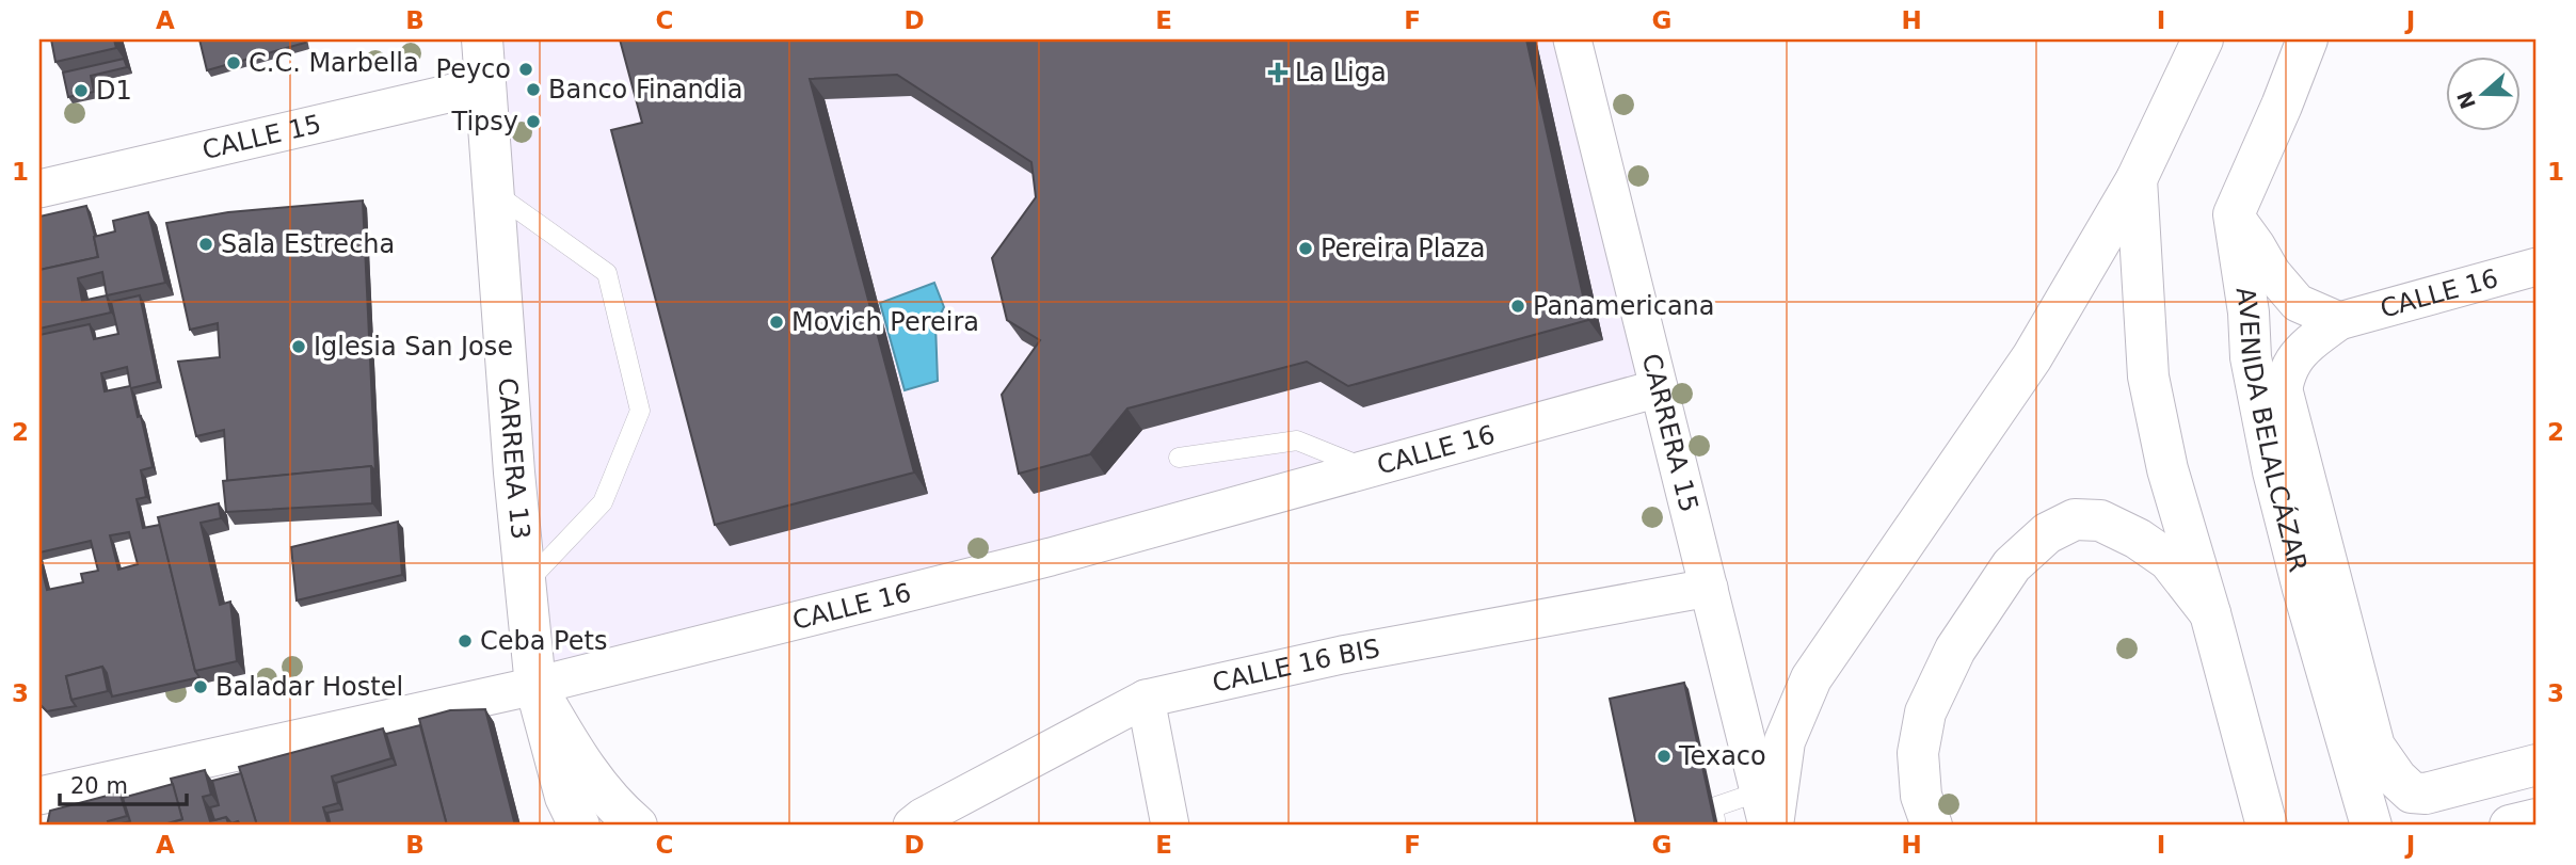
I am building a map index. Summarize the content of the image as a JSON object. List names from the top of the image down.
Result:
{
  "streets": {
    "main road": ["AVENIDA BELALCÁZAR", "CARRERA 13"],
    "street": [
      "CALLE 15",
      "CALLE 16",
      "CARRERA 15",
      "CALLE 16 BIS"
    ]
  },
  "crossings": [
    ["CALLE 15", "CARRERA 13"],
    ["CALLE 16", "AVENIDA BELALCÁZAR"],
    ["CALLE 16", "CARRERA 15"],
    ["CALLE 16", "CARRERA 13"],
    ["CARRERA 15", "CALLE 16 BIS"]
  ],
  "places": {
    "other": [
      "C.C. Marbella",
      "Peyco",
      "Banco Finandia",
      "D1",
      "Tipsy",
      "Sala Estrecha",
      "Pereira Plaza",
      "Panamericana",
      "Movich Pereira",
      "Iglesia San Jose",
      "Ceba Pets",
      "Baladar Hostel",
      "Texaco"
    ],
    "health": ["La Liga"]
  },
  "scale_bar": "20 m",
  "north": "left",
  "grid": {
    "columns": [
      "A",
      "B",
      "C",
      "D",
      "E",
      "F",
      "G",
      "H",
      "I",
      "J"
    ],
    "rows": ["1", "2", "3"]
  }
}
